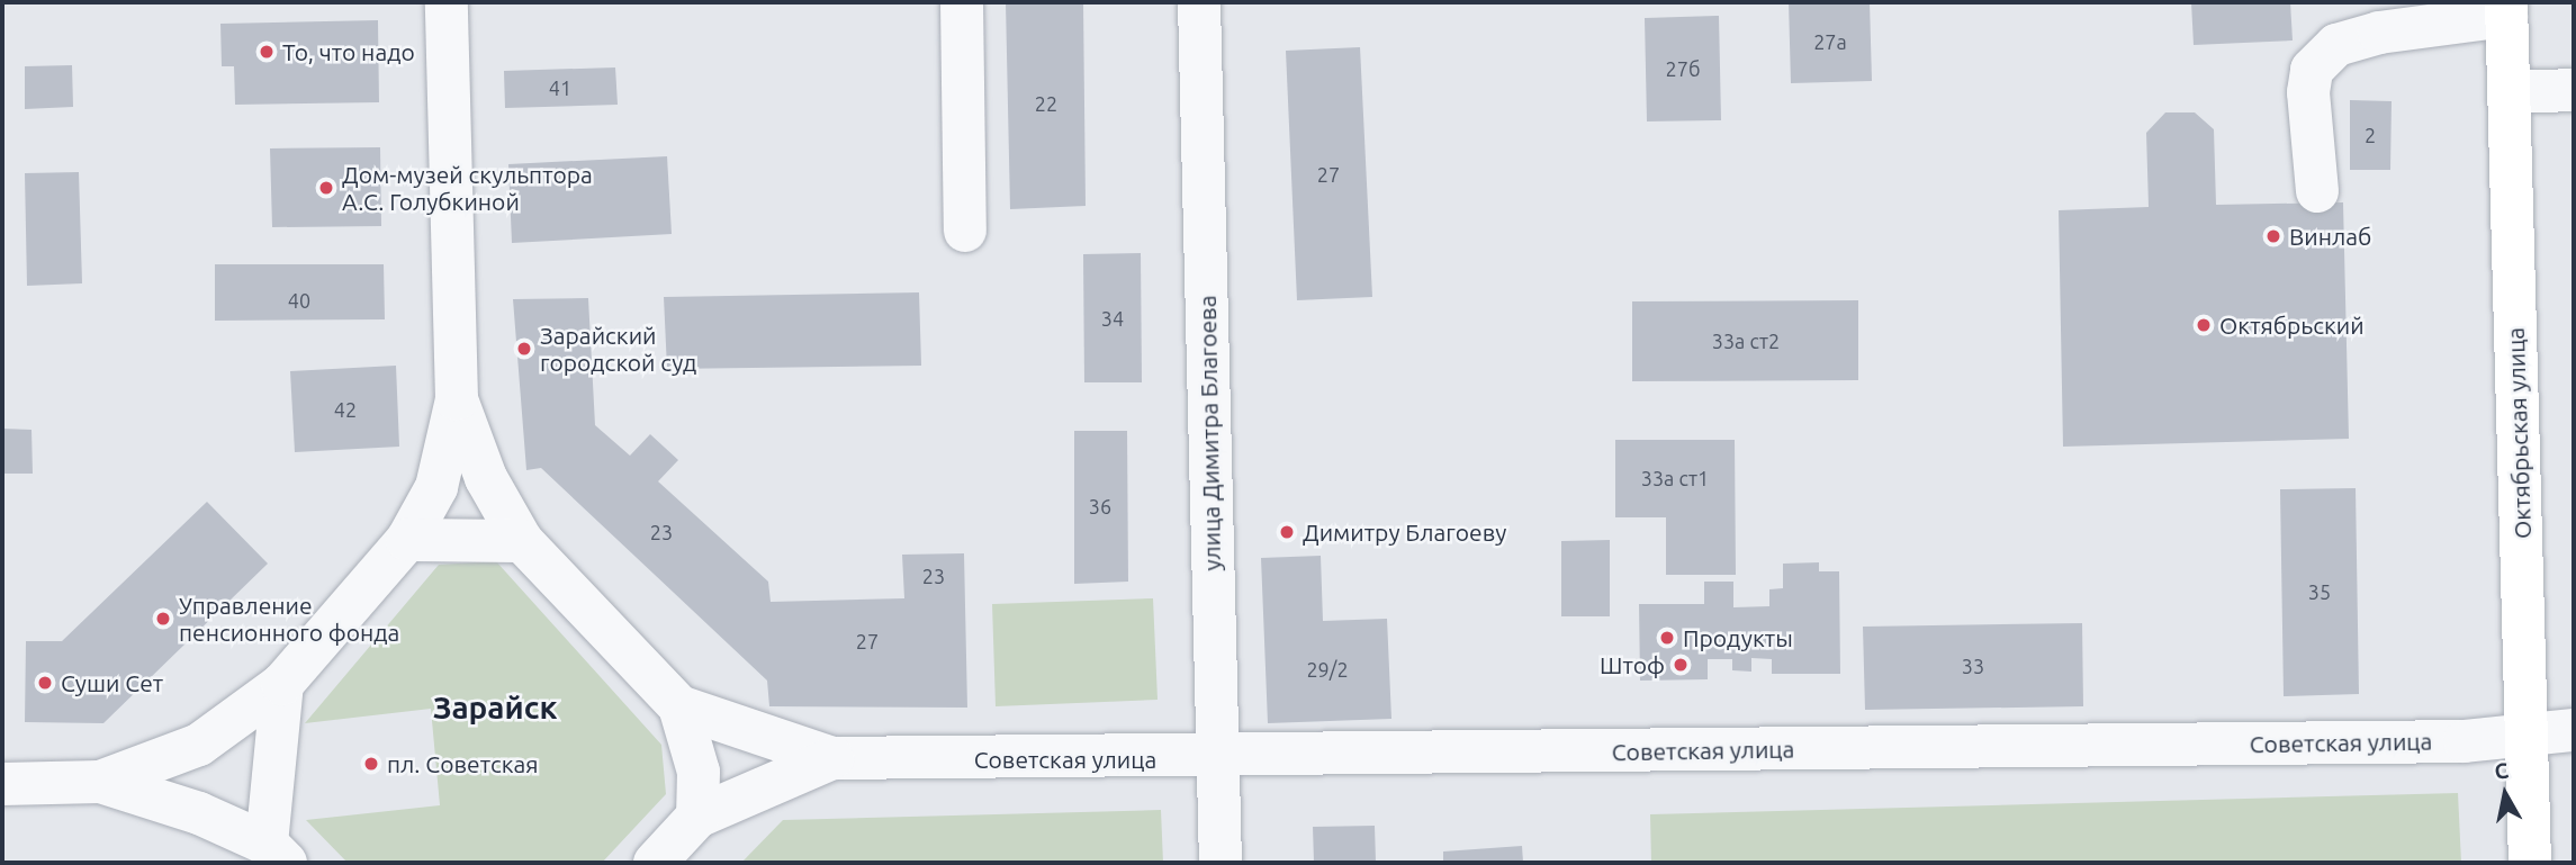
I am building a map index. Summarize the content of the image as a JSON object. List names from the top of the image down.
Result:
{
  "streets": {
    "main road": ["Октябрьская улица"],
    "street": ["улица Димитра Благоева", "Советская улица"]
  },
  "crossings": [
    ["улица Димитра Благоева", "Советская улица"],
    ["Октябрьская улица", "Советская улица"]
  ],
  "districts": ["Зарайск"],
  "places": [
    "То, что надо",
    "Дом-музей скульптора А.С. Голубкиной",
    "Винлаб",
    "Октябрьский",
    "Зарайский городской суд",
    "Димитру Благоеву",
    "Управление пенсионного фонда",
    "Продукты",
    "Штоф",
    "Суши Сет",
    "пл. Советская"
  ],
  "house_numbers": [
    "27a",
    "27б",
    "41",
    "22",
    "2",
    "27",
    "40",
    "34",
    "33а ст2",
    "42",
    "33а ст1",
    "36",
    "23",
    "23",
    "35",
    "27",
    "33",
    "29/2"
  ],
  "north": "top"
}
